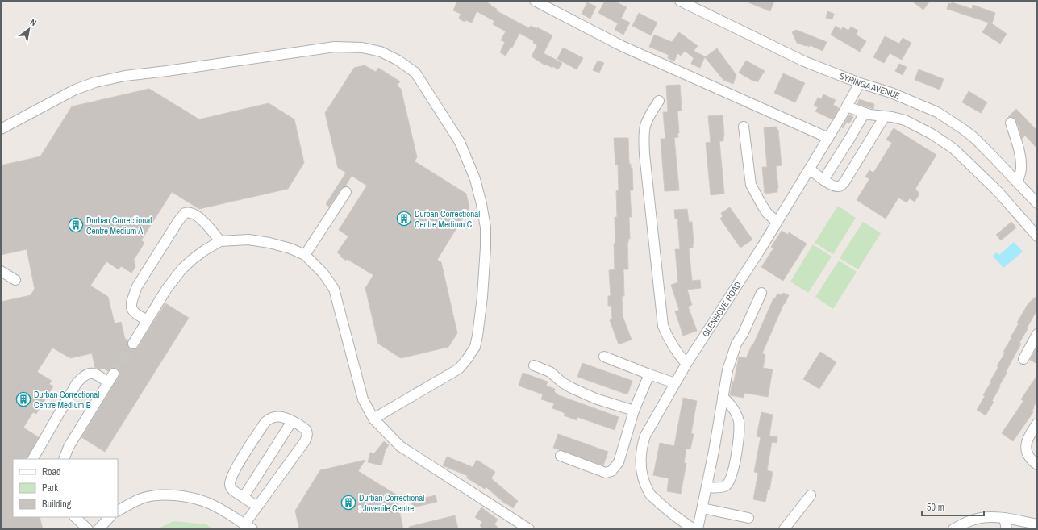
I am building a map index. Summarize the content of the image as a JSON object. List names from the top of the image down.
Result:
{
  "streets": {
    "street": ["SYRINGA AVENUE", "GLENHOVE ROAD"]
  },
  "crossings": [
    ["SYRINGA AVENUE", "GLENHOVE ROAD"]
  ],
  "places": {
    "building": [
      "Durban Correctional Centre Medium C",
      "Durban Correctional Centre Medium A",
      "Durban Correctional Centre Medium B",
      "Durban Correctional : Juvenile Centre"
    ]
  },
  "legend": ["Road", "Park", "Building"],
  "scale_bar": "50 m",
  "north": "top right"
}
